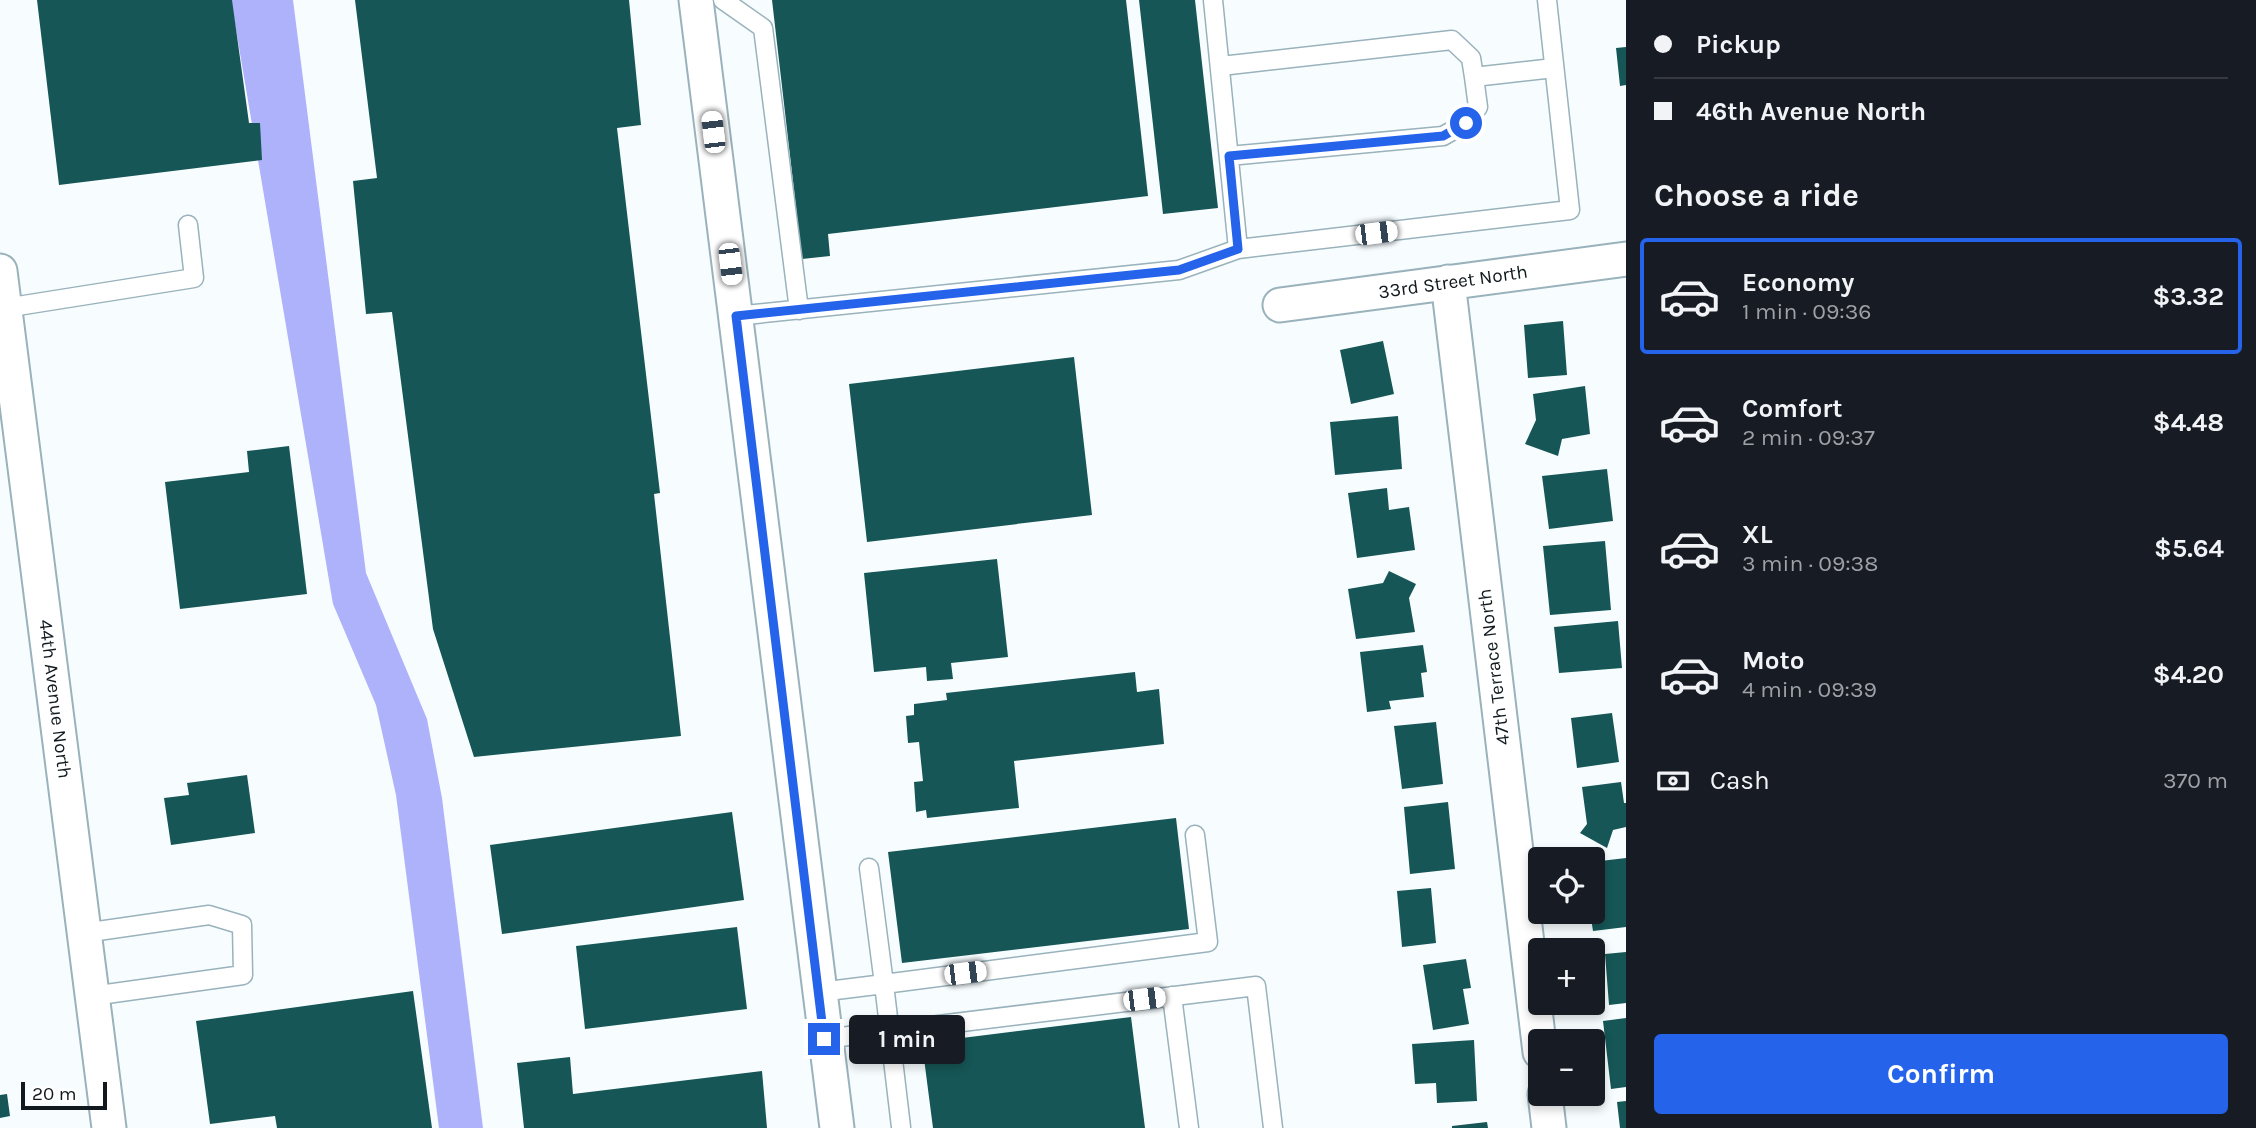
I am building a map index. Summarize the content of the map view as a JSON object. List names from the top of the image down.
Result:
{
  "streets": {
    "street": ["33rd Street North", "47th Terrace North", "44th Avenue North"]
  },
  "crossings": [
    ["33rd Street North", "47th Terrace North"]
  ],
  "scale_bar": "20 m",
  "page": {
    "banner": ["Pickup", "46th Avenue North"],
    "heading": "Choose a ride",
    "list": [
      {
        "name": "Economy",
        "note": "1 min · 09:36",
        "value": "$3.32"
      },
      {
        "name": "Comfort",
        "note": "2 min · 09:37",
        "value": "$4.48"
      },
      {
        "name": "XL",
        "note": "3 min · 09:38",
        "value": "$5.64"
      },
      {
        "name": "Moto",
        "note": "4 min · 09:39",
        "value": "$4.20"
      }
    ],
    "pay": ["Cash", "370 m"],
    "map_buttons": ["+", "−"],
    "bubble": "1 min",
    "buttons": "Confirm",
    "scale": "20 m"
  }
}
